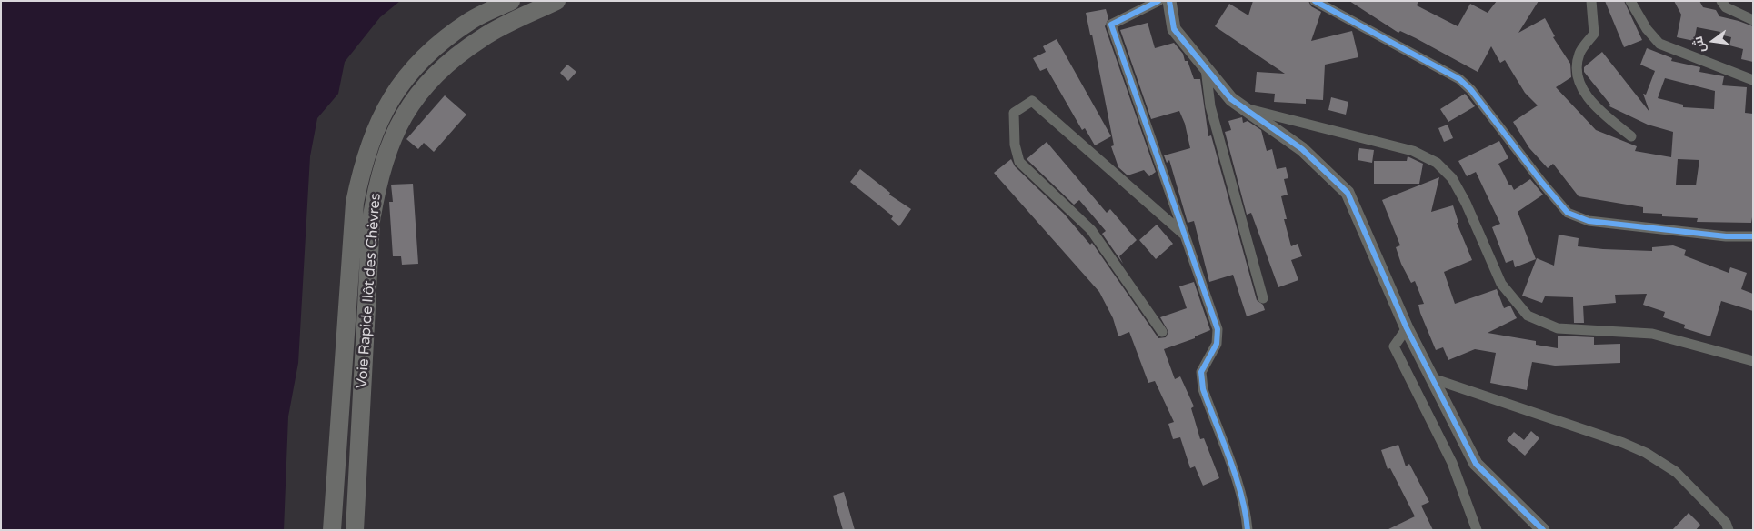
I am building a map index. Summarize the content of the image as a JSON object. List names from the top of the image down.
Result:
{
  "streets": {
    "highway": ["Voie Rapide Ilôt des Chèvres"]
  },
  "north": "left"
}
